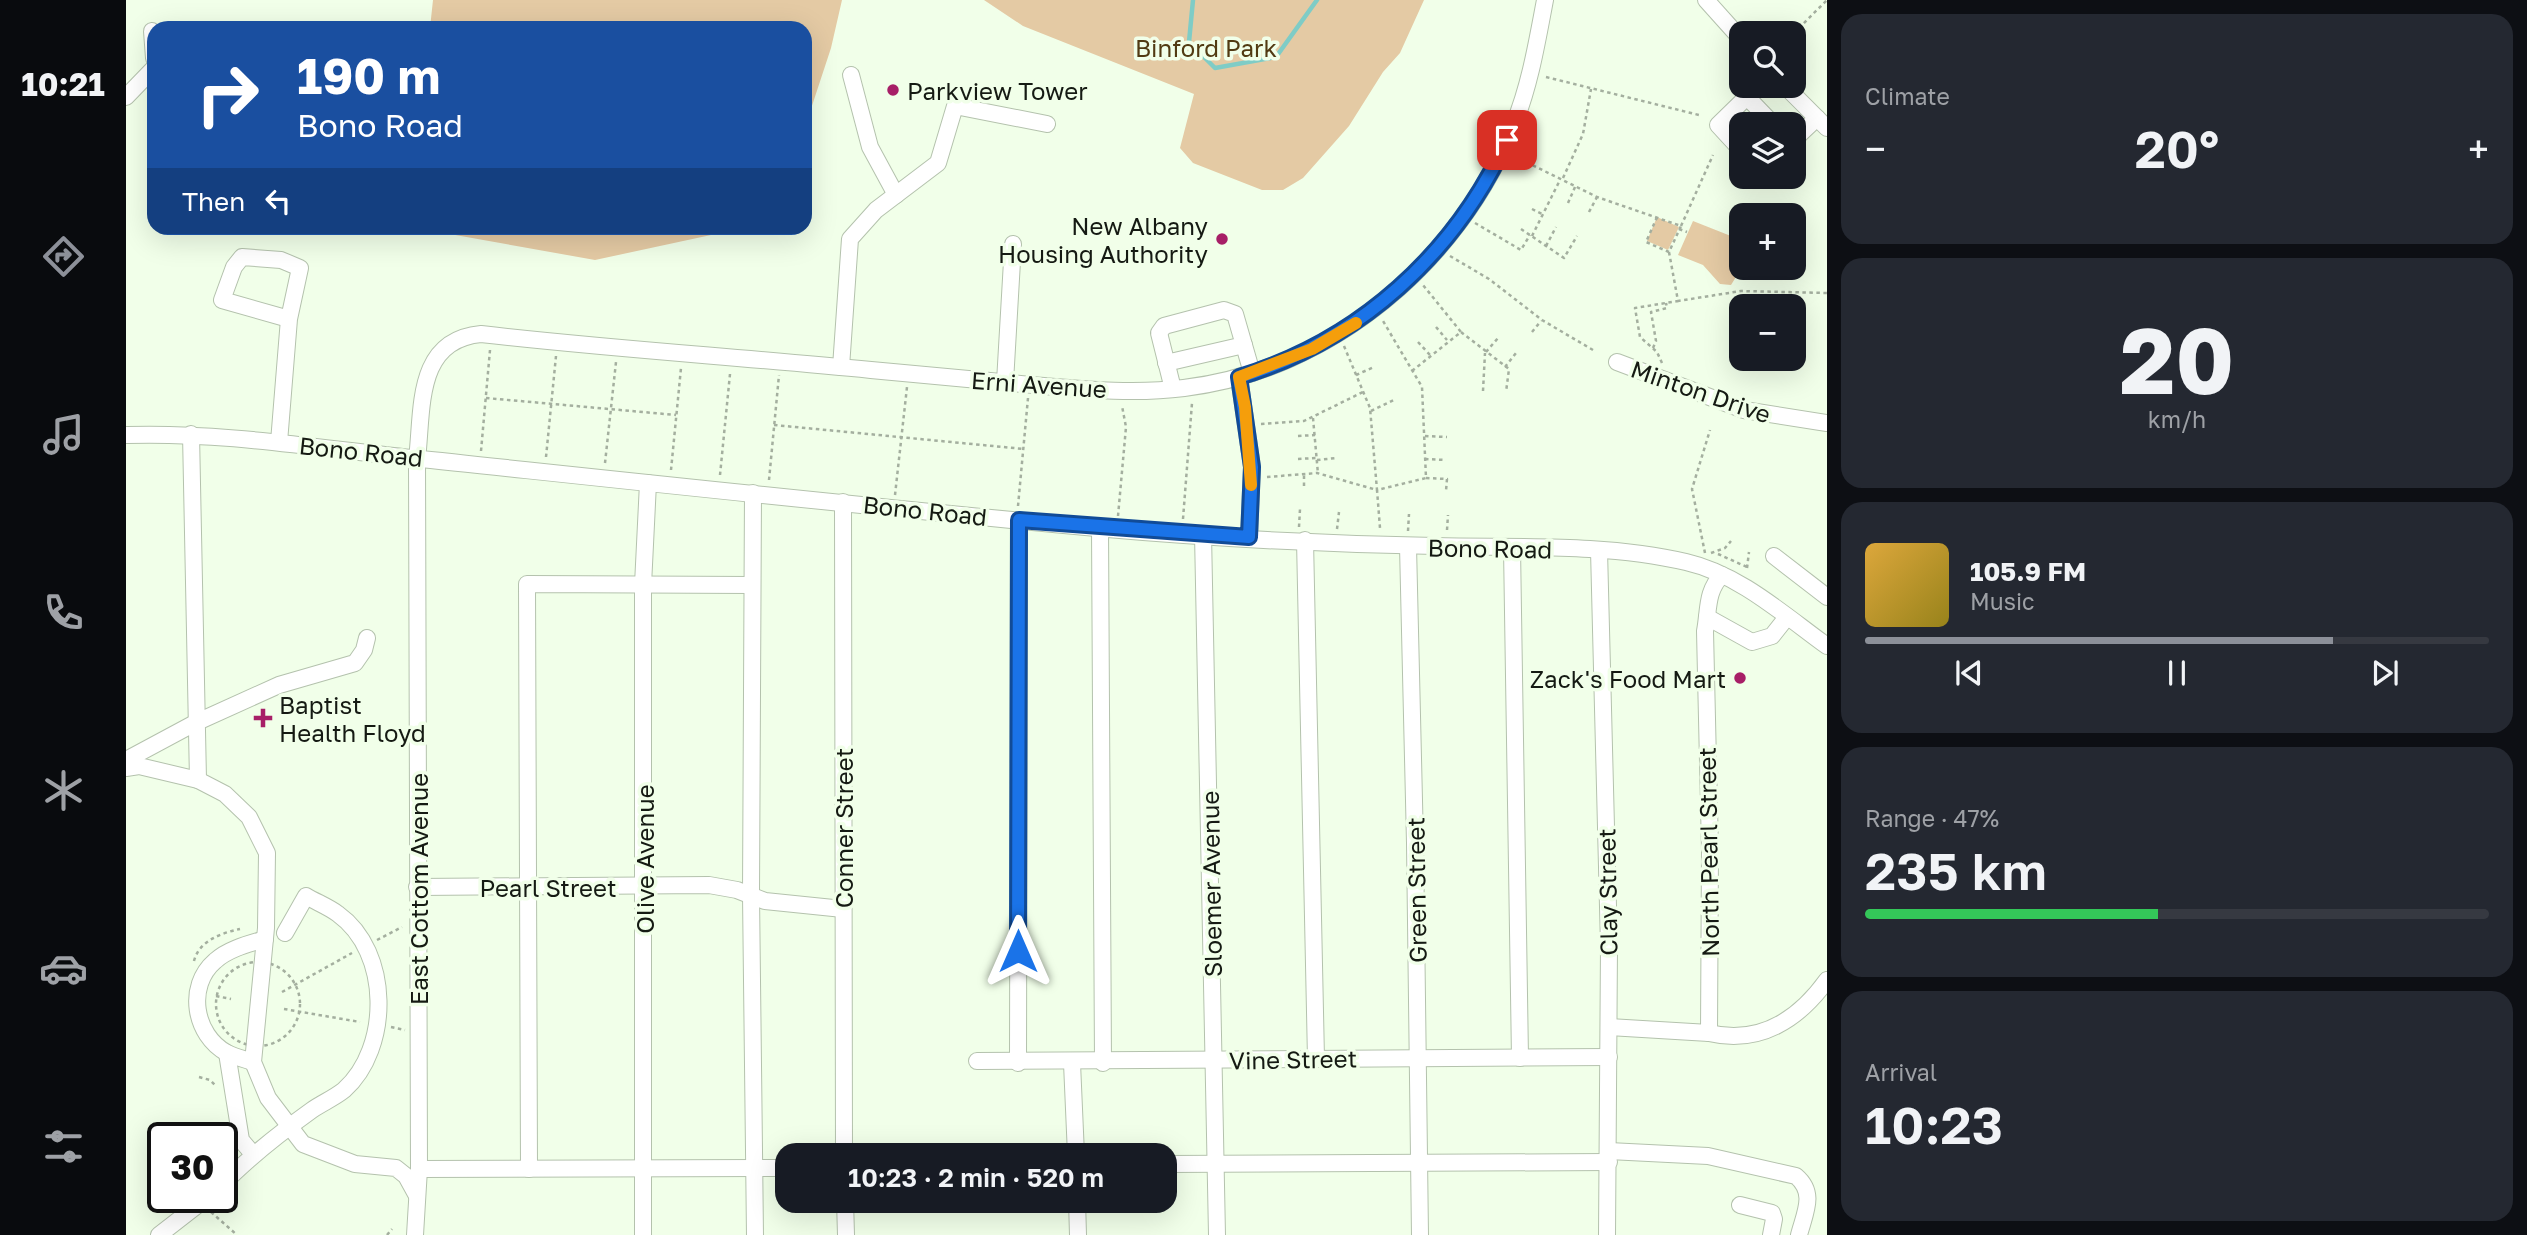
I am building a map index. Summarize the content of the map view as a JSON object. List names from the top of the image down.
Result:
{
  "streets": {
    "street": [
      "Erni Avenue",
      "Minton Drive",
      "Bono Road",
      "Conner Street",
      "North Pearl Street",
      "Olive Avenue",
      "Sloemer Avenue",
      "Pearl Street",
      "East Cottom Avenue",
      "Green Street",
      "Clay Street",
      "Vine Street"
    ]
  },
  "crossings": [
    ["Erni Avenue", "Bono Road"],
    ["Erni Avenue", "East Cottom Avenue"],
    ["Bono Road", "Conner Street"],
    ["Bono Road", "North Pearl Street"],
    ["Bono Road", "Olive Avenue"],
    ["Bono Road", "Sloemer Avenue"],
    ["Bono Road", "East Cottom Avenue"],
    ["Bono Road", "Green Street"],
    ["Bono Road", "Clay Street"],
    ["Conner Street", "Pearl Street"],
    ["Olive Avenue", "Pearl Street"],
    ["Sloemer Avenue", "Vine Street"],
    ["Pearl Street", "East Cottom Avenue"],
    ["Green Street", "Vine Street"],
    ["Clay Street", "Vine Street"]
  ],
  "parks": ["Binford Park"],
  "places": {
    "other": ["Parkview Tower", "New Albany Housing Authority", "Zack's Food Mart"],
    "health": ["Baptist Health Floyd"]
  },
  "page": {
    "tabs": "10:21",
    "tile": [
      "Climate",
      ["20", "km/h"],
      ["Range · 47%", "235 km"],
      ["Arrival", "10:23"]
    ],
    "map_buttons": ["+", "−"],
    "turn": ["190 m", "Bono Road"],
    "heat": ["−", "20°", "+"],
    "then": "Then",
    "song": ["105.9 FM", "Music"],
    "limit": "30",
    "trip": "10:23 · 2 min · 520 m"
  }
}
